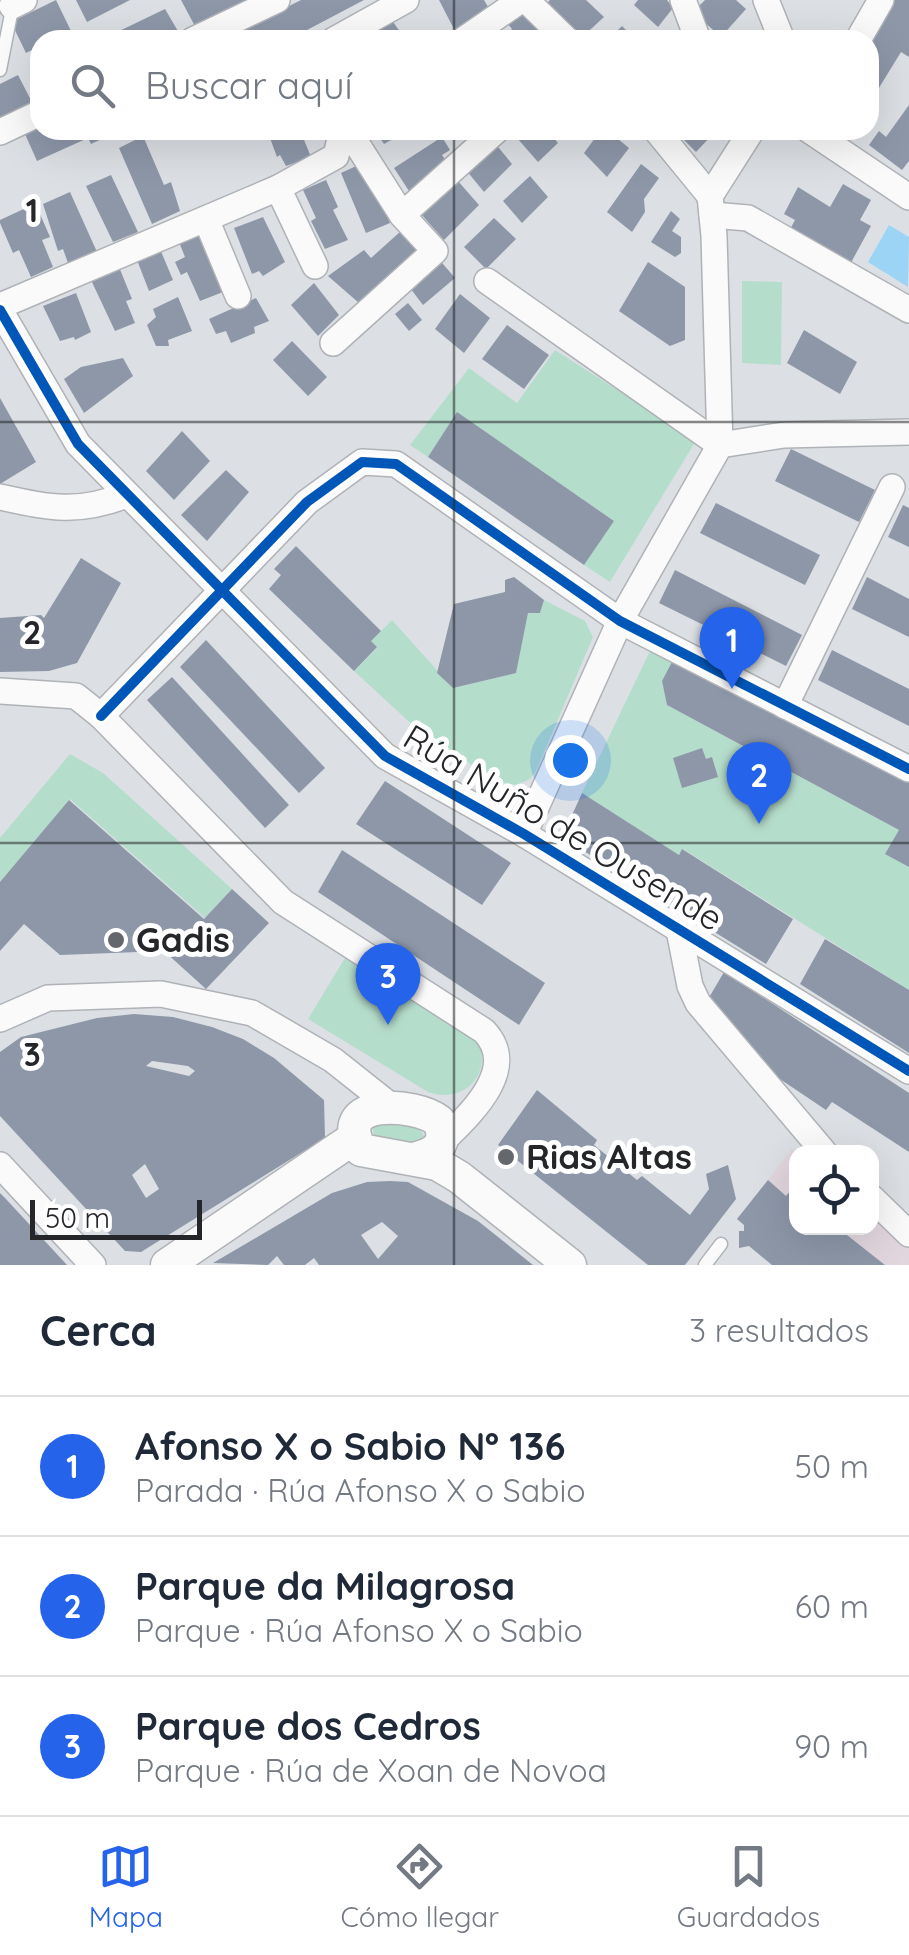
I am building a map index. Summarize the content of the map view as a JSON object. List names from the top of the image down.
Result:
{
  "streets": {
    "street": ["Rúa Nuño de Ousende"]
  },
  "places": ["Gadis", "Rias Altas"],
  "scale_bar": "50 m",
  "page": {
    "search": "Buscar aquí",
    "pins": ["1", "2", "3"],
    "scale": "50 m",
    "heading": ["Cerca", "3 resultados"],
    "list": [
      {
        "mark": "1",
        "name": "Afonso X o Sabio Nº 136",
        "note": "Parada · Rúa Afonso X o Sabio",
        "value": "50 m"
      },
      {
        "mark": "2",
        "name": "Parque da Milagrosa",
        "note": "Parque · Rúa Afonso X o Sabio",
        "value": "60 m"
      },
      {
        "mark": "3",
        "name": "Parque dos Cedros",
        "note": "Parque · Rúa de Xoan de Novoa",
        "value": "90 m"
      }
    ],
    "nav": ["Mapa", "Cómo llegar", "Guardados"]
  },
  "grid": {
    "rows": ["1", "2", "3"]
  }
}
